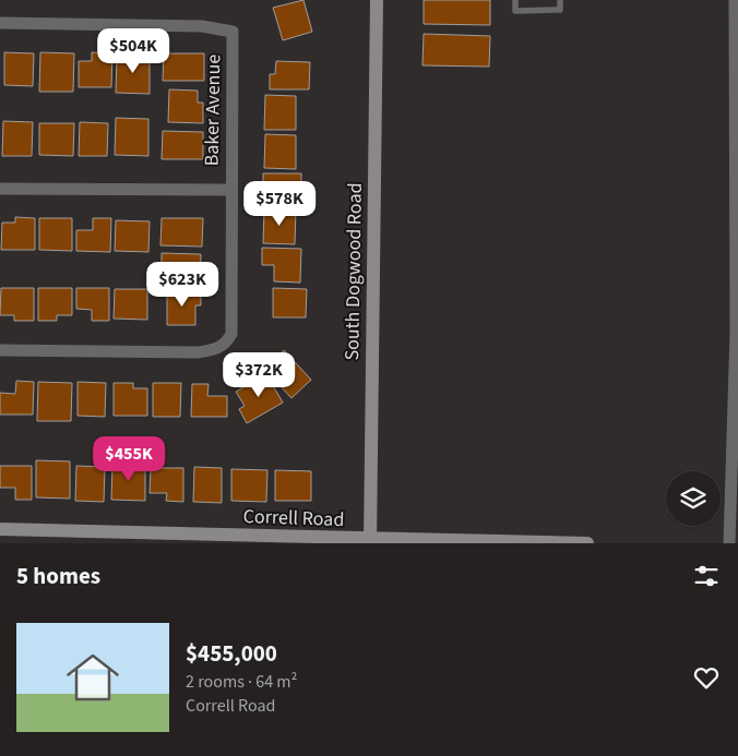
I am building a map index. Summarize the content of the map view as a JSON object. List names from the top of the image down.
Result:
{
  "streets": {
    "street": ["Baker Avenue", "South Dogwood Road", "Correll Road"]
  },
  "crossings": [
    ["South Dogwood Road", "Correll Road"]
  ],
  "page": {
    "price": [
      "$504K",
      "$578K",
      "$623K",
      "$372K",
      "$455K"
    ],
    "heading": "5 homes",
    "list": [
      {
        "name": "$455,000",
        "note": "2 rooms · 64 m² · Correll Road"
      }
    ]
  }
}
